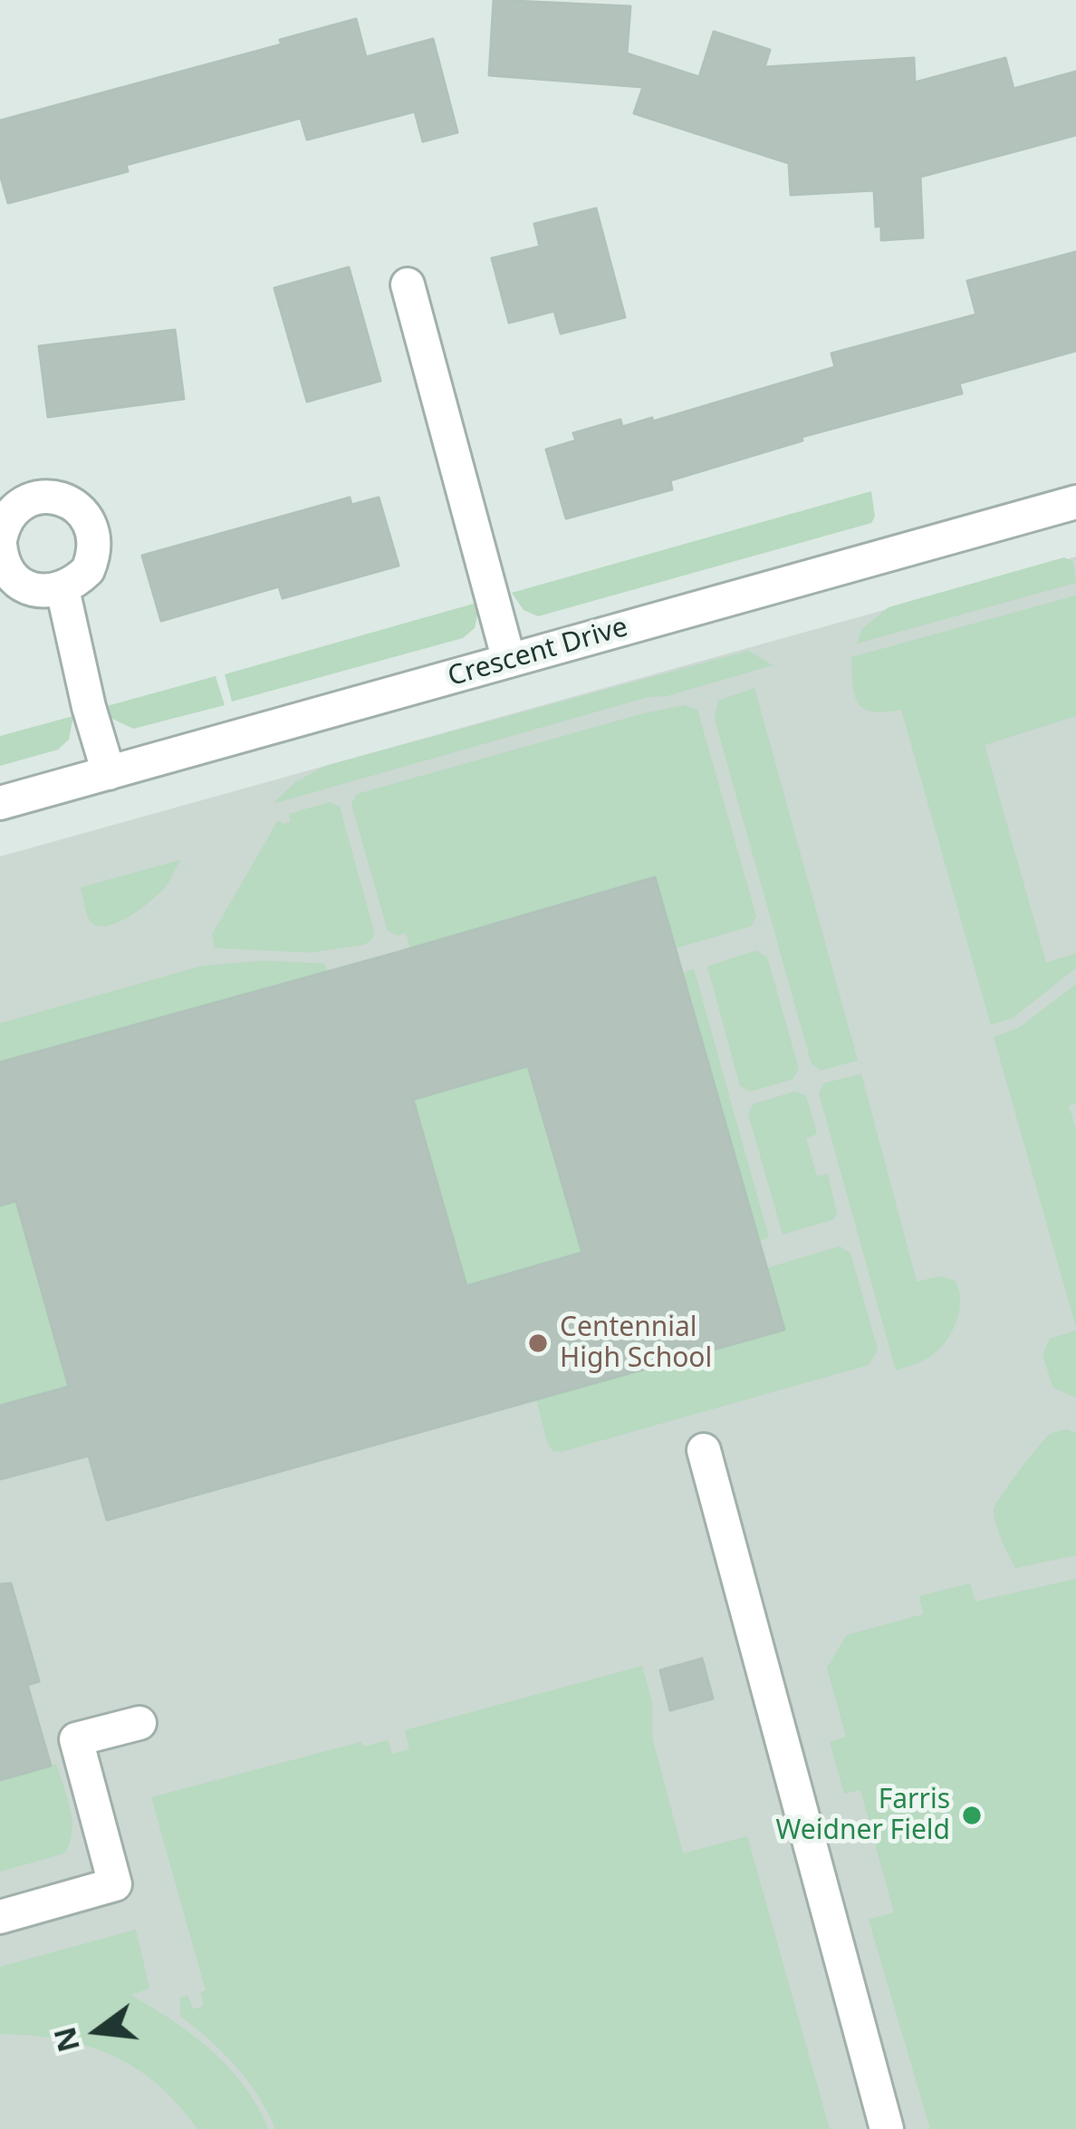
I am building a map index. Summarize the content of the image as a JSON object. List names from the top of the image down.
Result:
{
  "streets": {
    "street": ["Crescent Drive"]
  },
  "places": ["Centennial High School", "Farris Weidner Field"],
  "north": "left"
}
